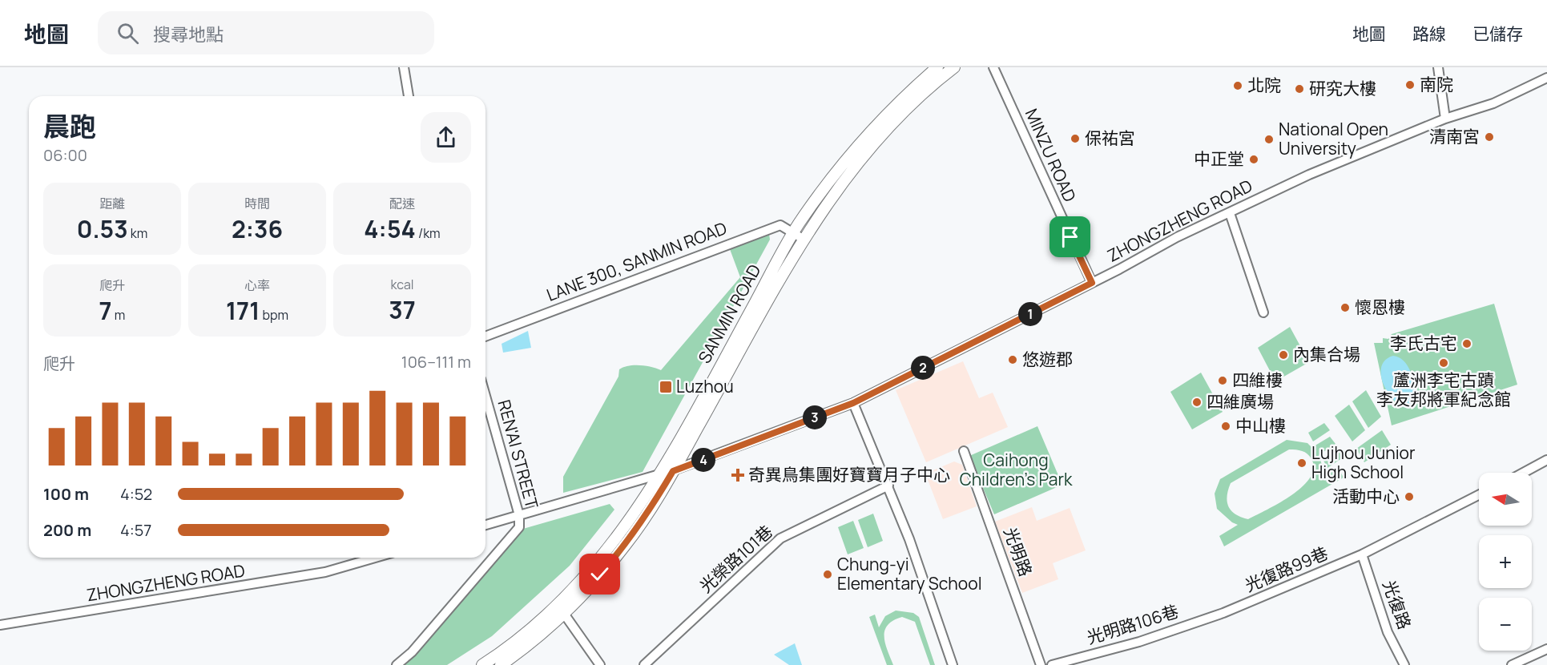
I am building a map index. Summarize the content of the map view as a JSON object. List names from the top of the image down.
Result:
{
  "streets": {
    "main road": ["SANMIN ROAD"],
    "street": [
      "MINZU ROAD",
      "ZHONGZHENG ROAD",
      "LANE 300, SANMIN ROAD",
      "REN'AI STREET",
      "光明路",
      "光榮路101巷",
      "光復路99巷",
      "光復路",
      "光明路106巷"
    ]
  },
  "crossings": [
    ["MINZU ROAD", "ZHONGZHENG ROAD"],
    ["ZHONGZHENG ROAD", "SANMIN ROAD"],
    ["LANE 300, SANMIN ROAD", "SANMIN ROAD"],
    ["光復路99巷", "光復路"],
    ["光復路99巷", "光明路106巷"]
  ],
  "parks": ["Caihong Children's Park"],
  "places": {
    "other": [
      "南院",
      "北院",
      "研究大樓",
      "清南宮",
      "保祐宮",
      "National Open University",
      "中正堂",
      "懷恩樓",
      "李氏古宅",
      "內集合場",
      "悠遊郡",
      "蘆洲李宅古蹟 李友邦將軍紀念館",
      "四維樓",
      "四維廣場",
      "中山樓",
      "Lujhou Junior High School",
      "活動中心",
      "Chung-yi Elementary School"
    ],
    "transit": ["Luzhou"],
    "health": ["奇異鳥集團好寶寶月子中心"]
  },
  "north": "left",
  "page": {
    "header": "地圖",
    "search": "搜尋地點",
    "nav": ["地圖", "路線", "已儲存"],
    "heading": ["晨跑", "06:00"],
    "stats": [
      ["距離", "0.53 km"],
      ["時間", "2:36"],
      ["配速", "4:54 /km"],
      ["爬升", "7 m"],
      ["心率", "171 bpm"],
      ["kcal", "37"]
    ],
    "pins": [
      "1",
      "2",
      "3",
      "4"
    ],
    "chart": ["爬升", "106–111 m"],
    "map_buttons": ["+", "−"],
    "list": [
      {
        "name": "100 m",
        "note": "4:52"
      },
      {
        "name": "200 m",
        "note": "4:57"
      }
    ]
  }
}
